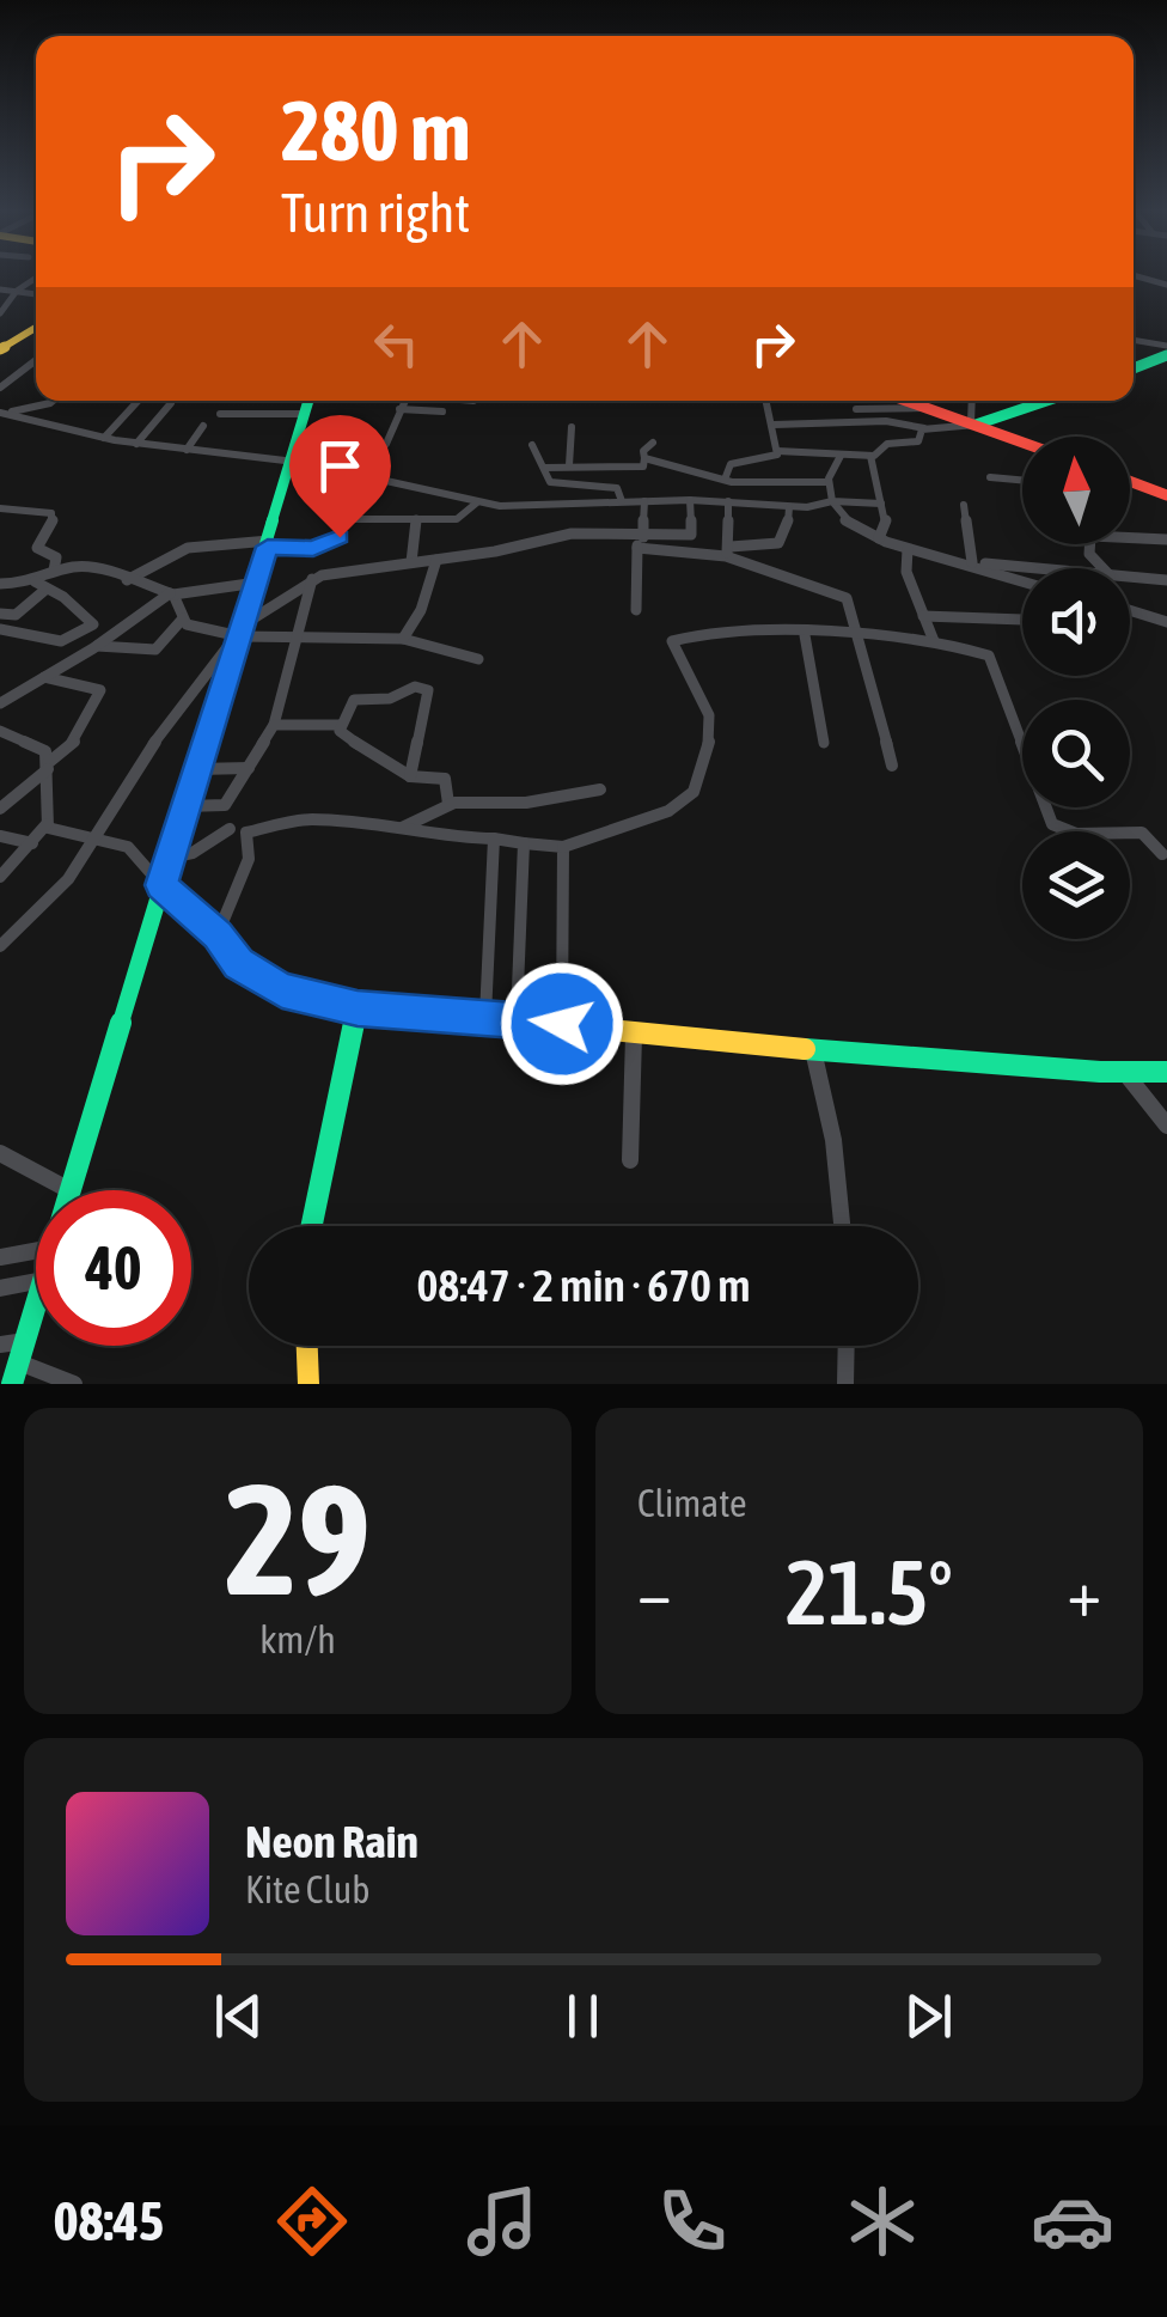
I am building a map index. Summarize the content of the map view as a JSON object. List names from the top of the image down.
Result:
{
  "north": "top",
  "page": {
    "turn": ["280 m", "Turn right"],
    "limit": "40",
    "trip": "08:47 · 2 min · 670 m",
    "tile": [
      ["29", "km/h"],
      "Climate"
    ],
    "heat": ["−", "21.5°", "+"],
    "song": ["Neon Rain", "Kite Club"],
    "tabs": "08:45"
  }
}
